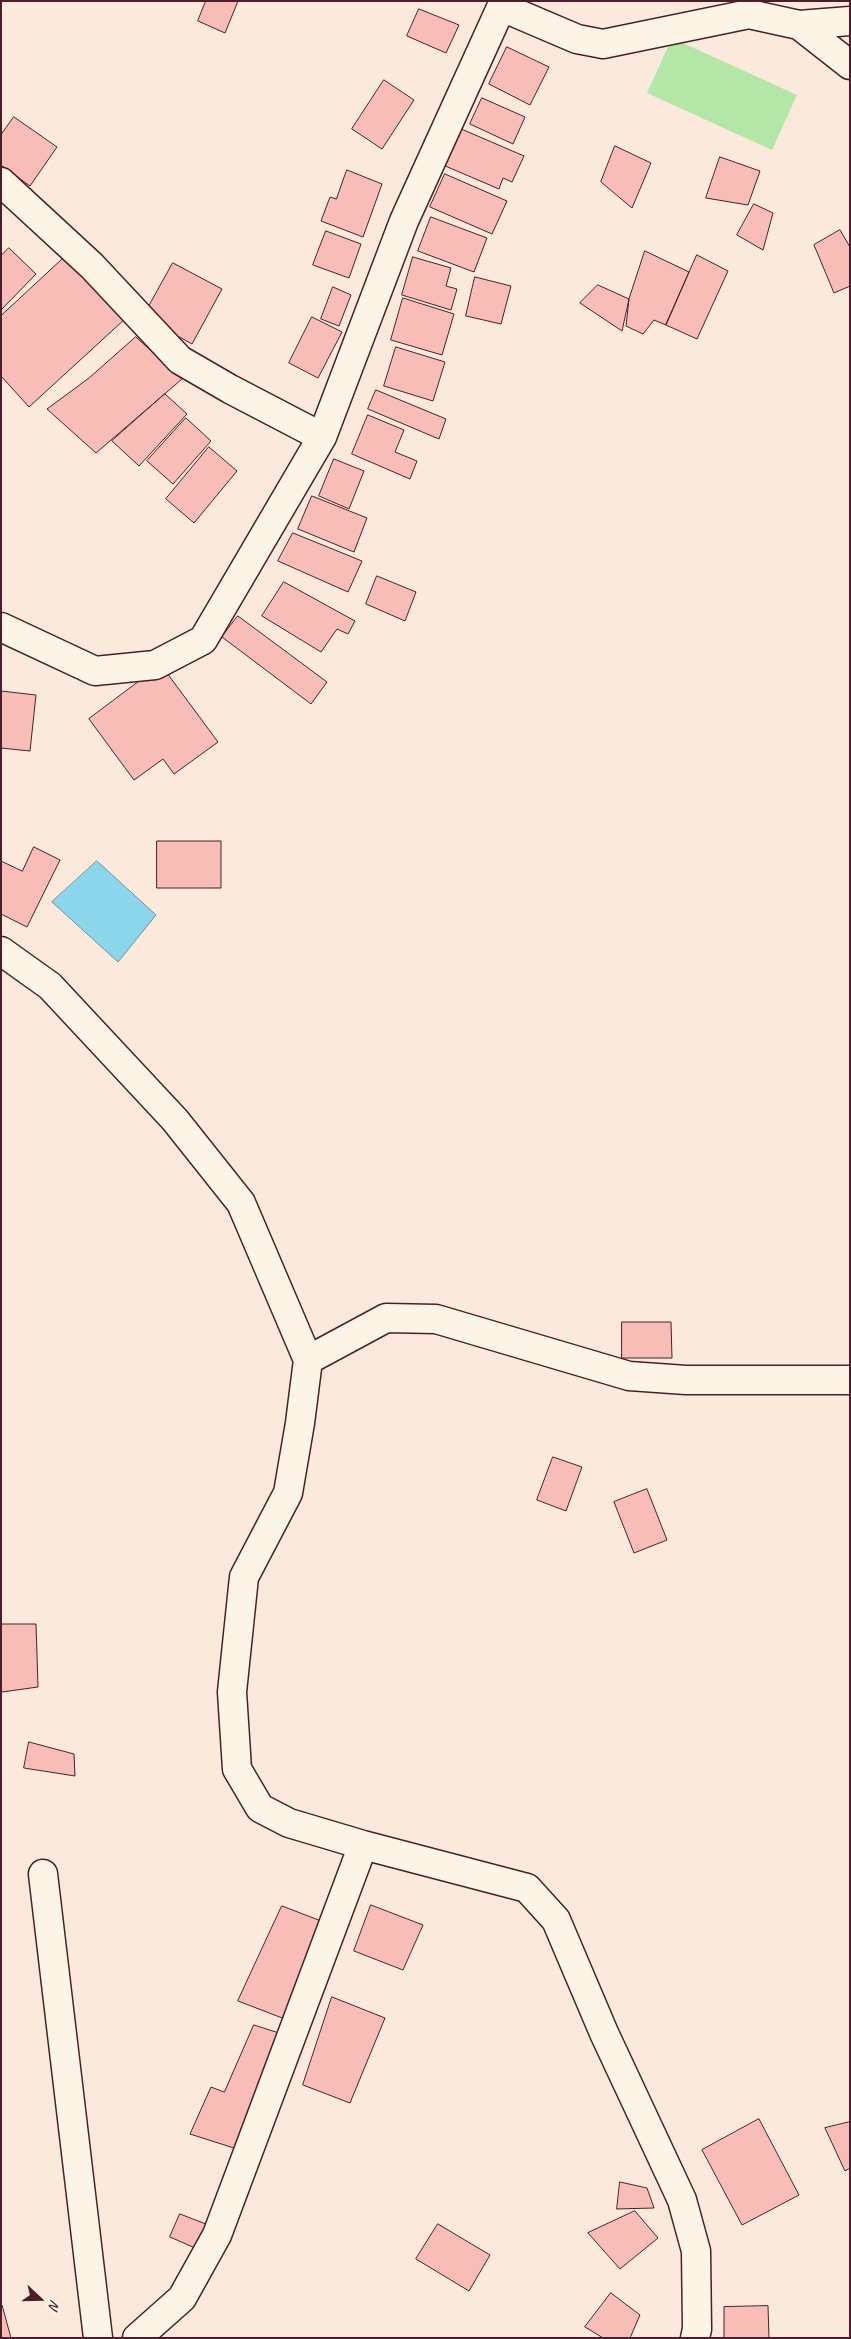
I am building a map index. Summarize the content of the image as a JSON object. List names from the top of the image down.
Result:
{
  "north": "right"
}
